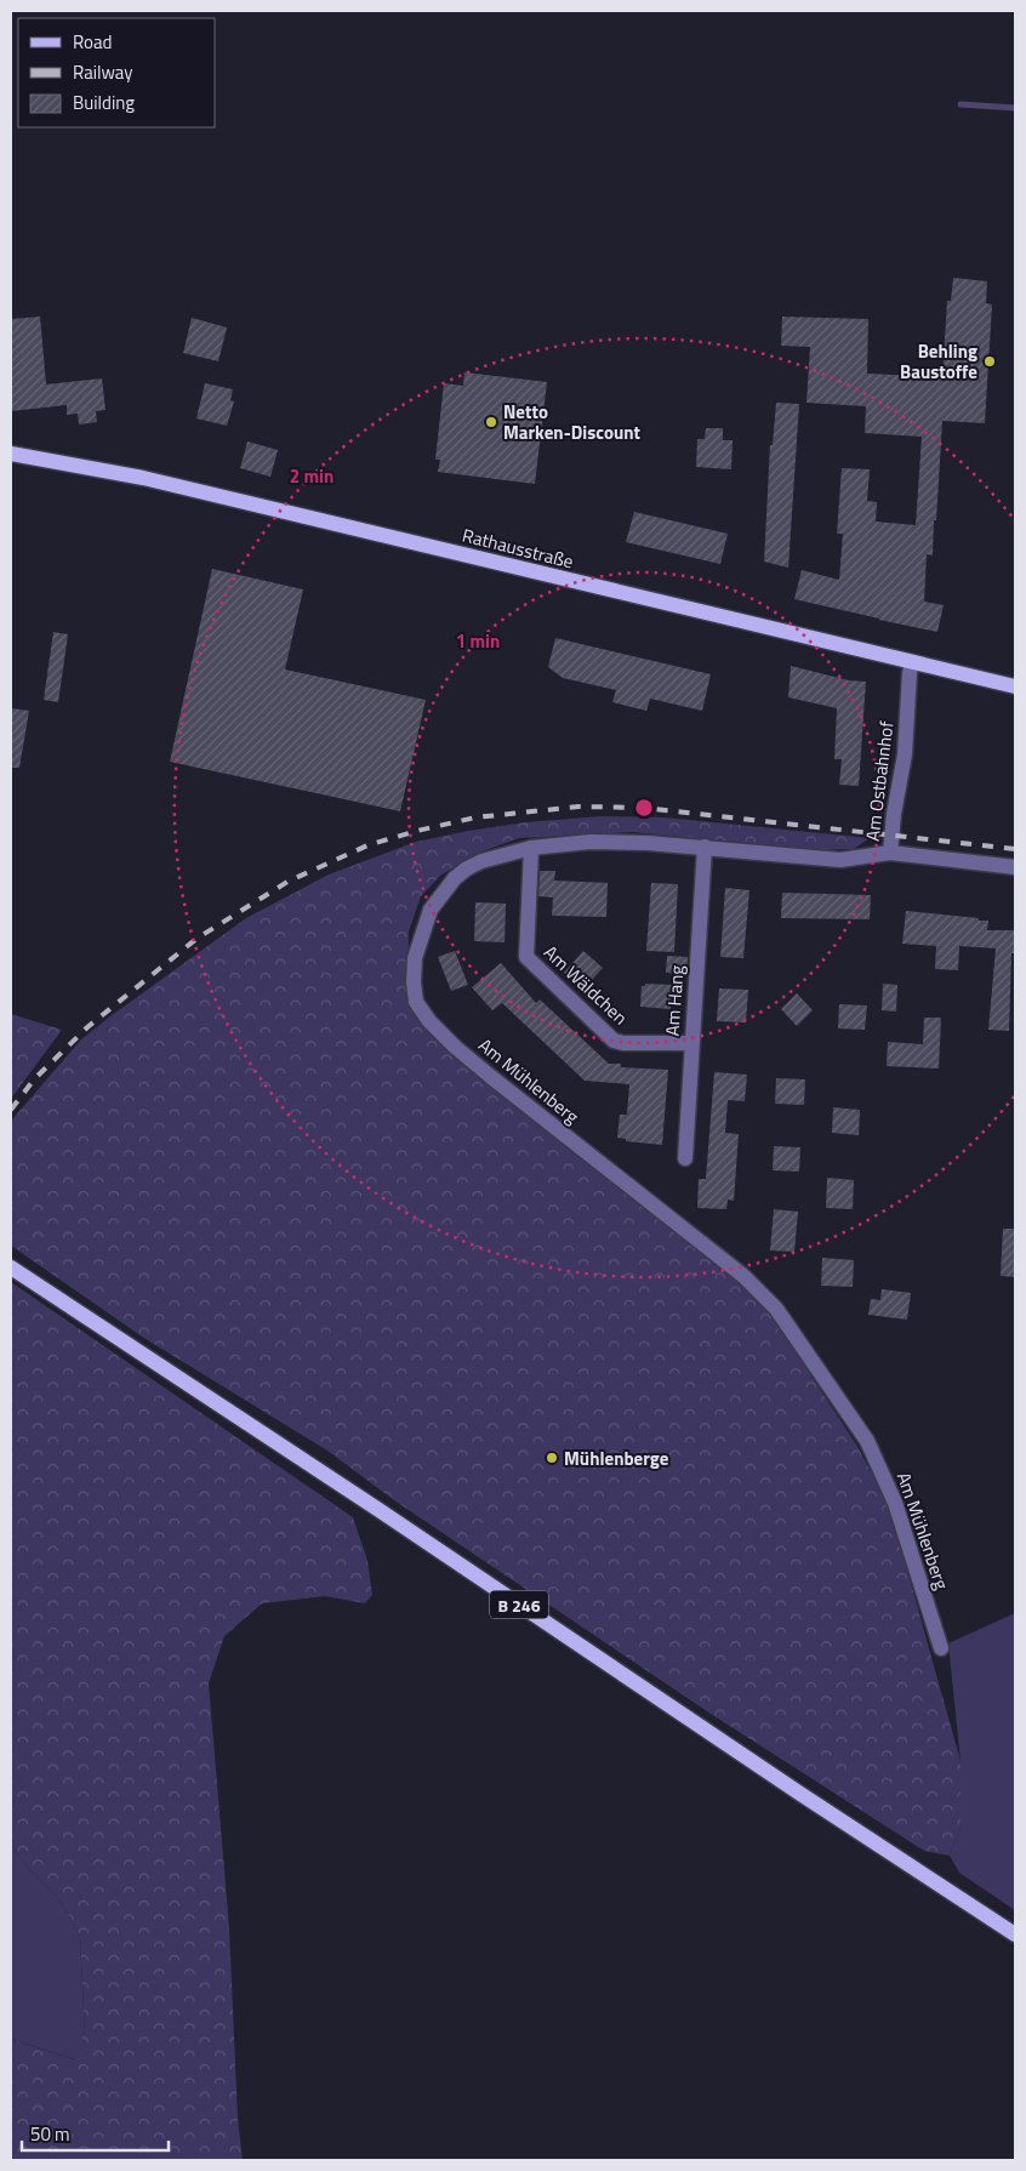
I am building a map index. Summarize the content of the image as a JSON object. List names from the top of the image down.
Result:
{
  "streets": {
    "main road": ["Rathausstraße", "B 246"],
    "street": [
      "Am Ostbahnhof",
      "Am Wäldchen",
      "Am Hang",
      "Am Mühlenberg"
    ]
  },
  "crossings": [
    ["Rathausstraße", "Am Ostbahnhof"],
    ["Am Ostbahnhof", "Am Mühlenberg"],
    ["Am Wäldchen", "Am Hang"],
    ["Am Wäldchen", "Am Mühlenberg"],
    ["Am Hang", "Am Mühlenberg"]
  ],
  "places": ["Behling Baustoffe", "Netto Marken-Discount", "Mühlenberge"],
  "legend": ["Road", "Railway", "Building"],
  "scale_bar": "50 m",
  "rings": ["2 min", "1 min"]
}
